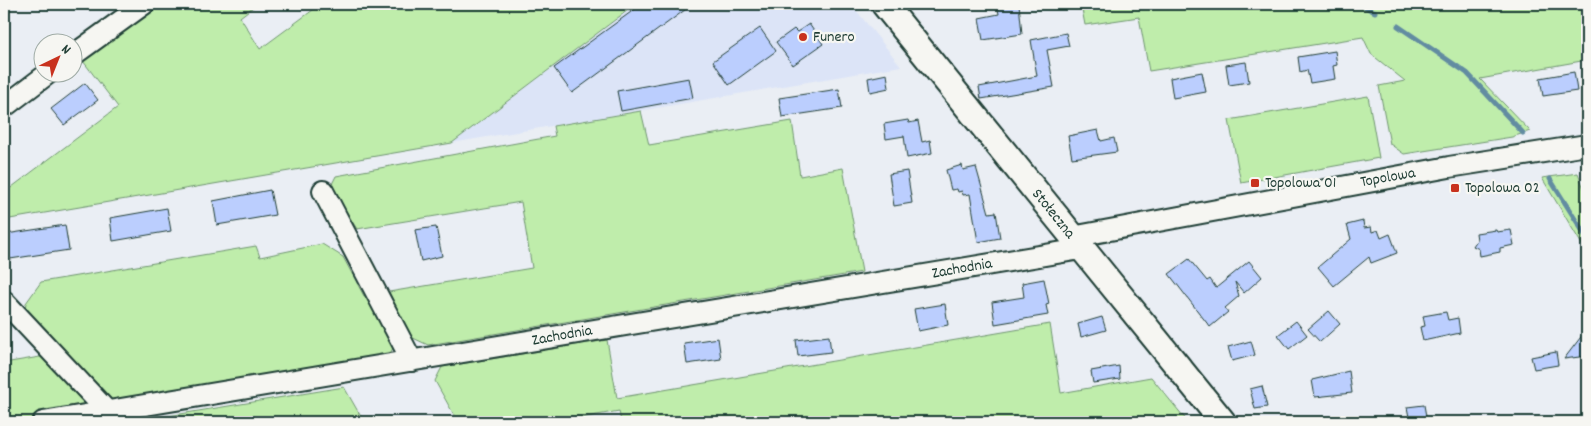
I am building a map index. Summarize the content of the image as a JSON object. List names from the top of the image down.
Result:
{
  "streets": {
    "main road": ["Stołeczna"],
    "street": ["Topolowa", "Zachodnia"]
  },
  "crossings": [
    ["Topolowa", "Stołeczna"],
    ["Topolowa", "Zachodnia"],
    ["Stołeczna", "Zachodnia"]
  ],
  "places": {
    "other": ["Funero"],
    "transit": ["Topolowa 01", "Topolowa 02"]
  },
  "north": "top right"
}
